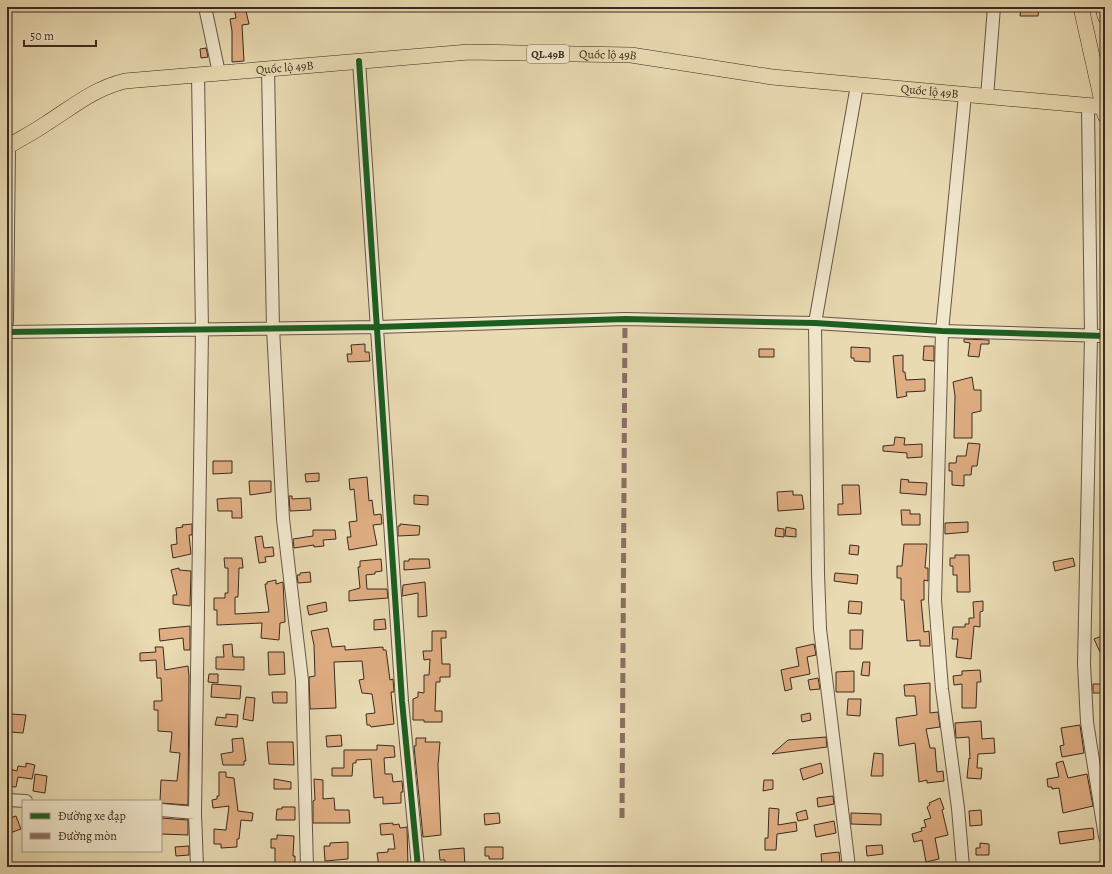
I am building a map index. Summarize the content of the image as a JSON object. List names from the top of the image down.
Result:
{
  "streets": {
    "main road": ["QL.49B", "Quốc lộ 49B"]
  },
  "legend": ["Đường xe đạp", "Đường mòn"],
  "scale_bar": "50 m"
}
